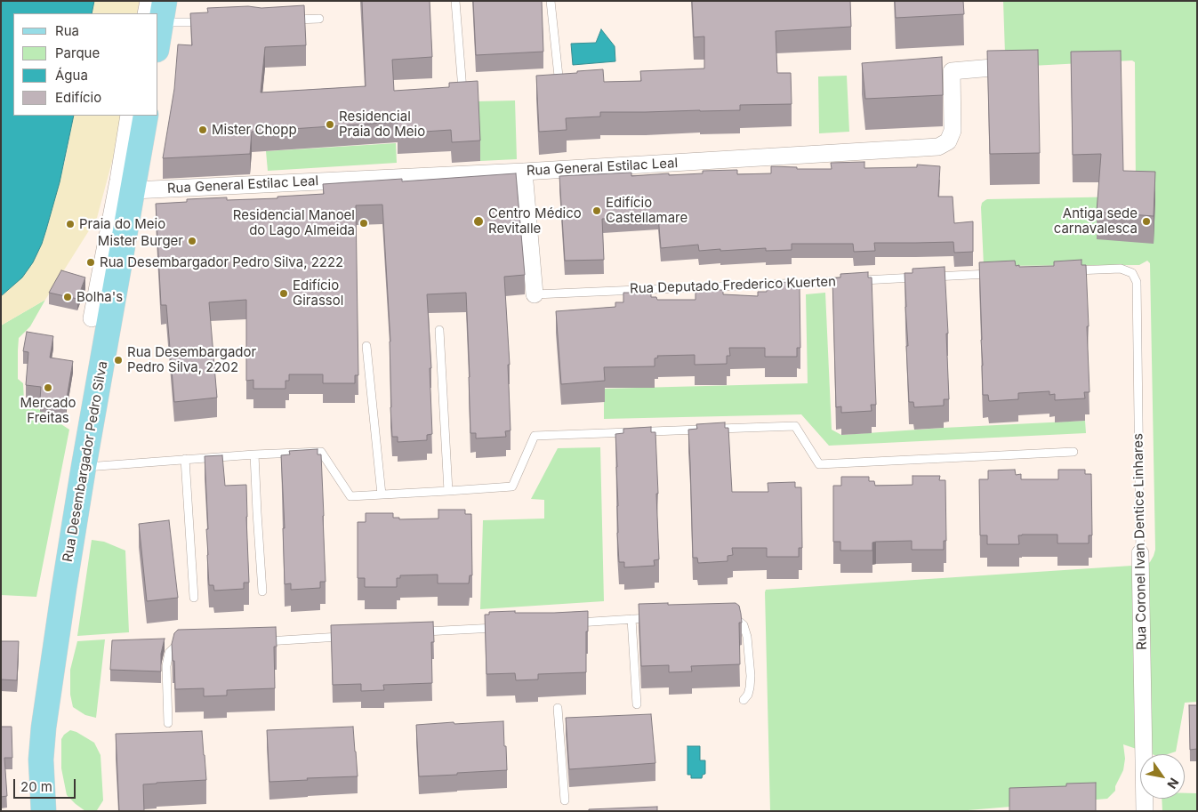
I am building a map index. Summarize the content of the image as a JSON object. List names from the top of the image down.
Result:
{
  "streets": {
    "main road": ["Rua Desembargador Pedro Silva"],
    "street": ["Rua General Estilac Leal", "Rua Deputado Frederico Kuerten", "Rua Coronel Ivan Dentice Linhares"]
  },
  "crossings": [
    ["Rua General Estilac Leal", "Rua Deputado Frederico Kuerten"],
    ["Rua General Estilac Leal", "Rua Desembargador Pedro Silva"]
  ],
  "places": [
    "Residencial Praia do Meio",
    "Mister Chopp",
    "Edifício Castellamare",
    "Centro Médico Revitalle",
    "Antiga sede carnavalesca",
    "Residencial Manoel do Lago Almeida",
    "Praia do Meio",
    "Mister Burger",
    "Rua Desembargador Pedro Silva, 2222",
    "Edifício Girassol",
    "Bolha's",
    "Rua Desembargador Pedro Silva, 2202",
    "Mercado Freitas"
  ],
  "legend": [
    "Rua",
    "Parque",
    "Água",
    "Edifício"
  ],
  "scale_bar": "20 m",
  "north": "bottom right"
}
